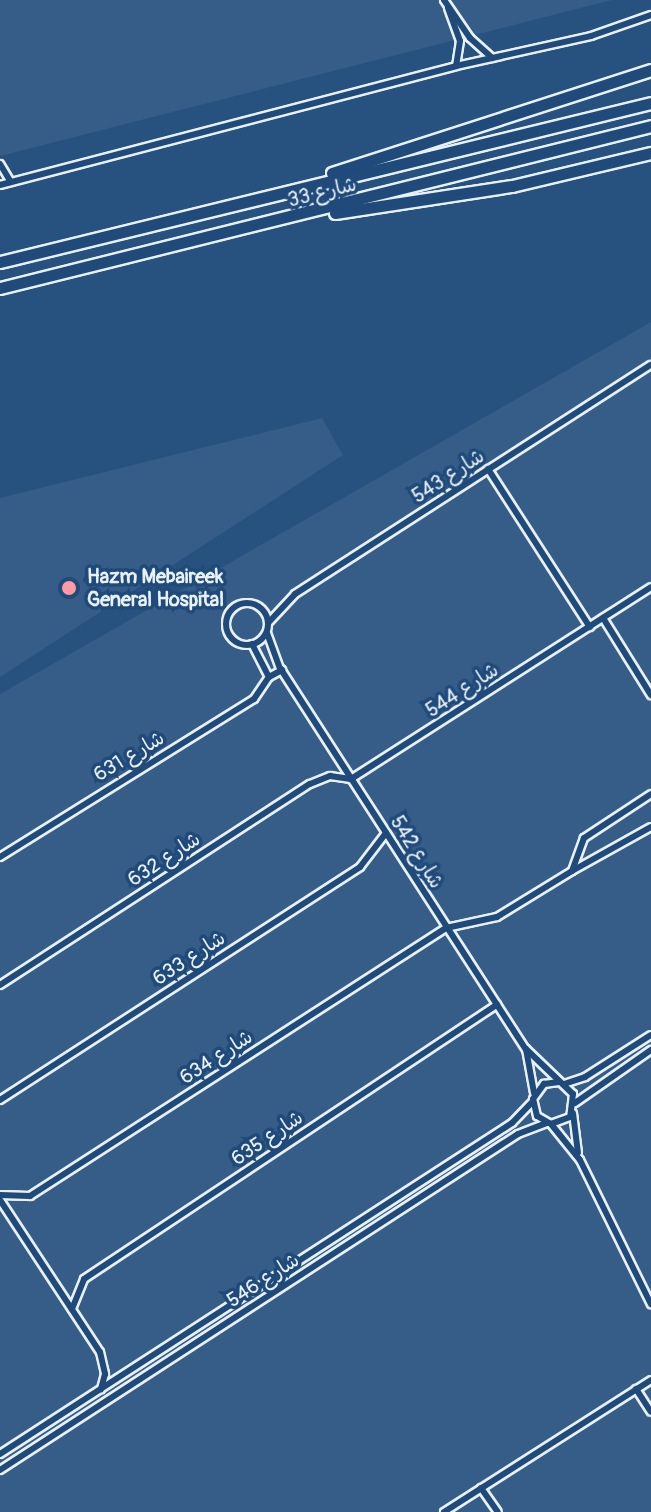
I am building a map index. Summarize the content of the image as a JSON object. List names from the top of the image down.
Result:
{
  "streets": {
    "highway": ["شارع 33"],
    "street": [
      "شارع 543",
      "شارع 544",
      "شارع 631",
      "شارع 542",
      "شارع 632",
      "شارع 633",
      "شارع 634",
      "شارع 635",
      "شارع 546"
    ]
  },
  "crossings": [
    ["شارع 543", "شارع 542"],
    ["شارع 544", "شارع 542"],
    ["شارع 544", "شارع 632"],
    ["شارع 542", "شارع 632"],
    ["شارع 542", "شارع 633"],
    ["شارع 542", "شارع 634"],
    ["شارع 542", "شارع 635"],
    ["شارع 542", "شارع 546"]
  ],
  "places": ["Hazm Mebaireek General Hospital"]
}
